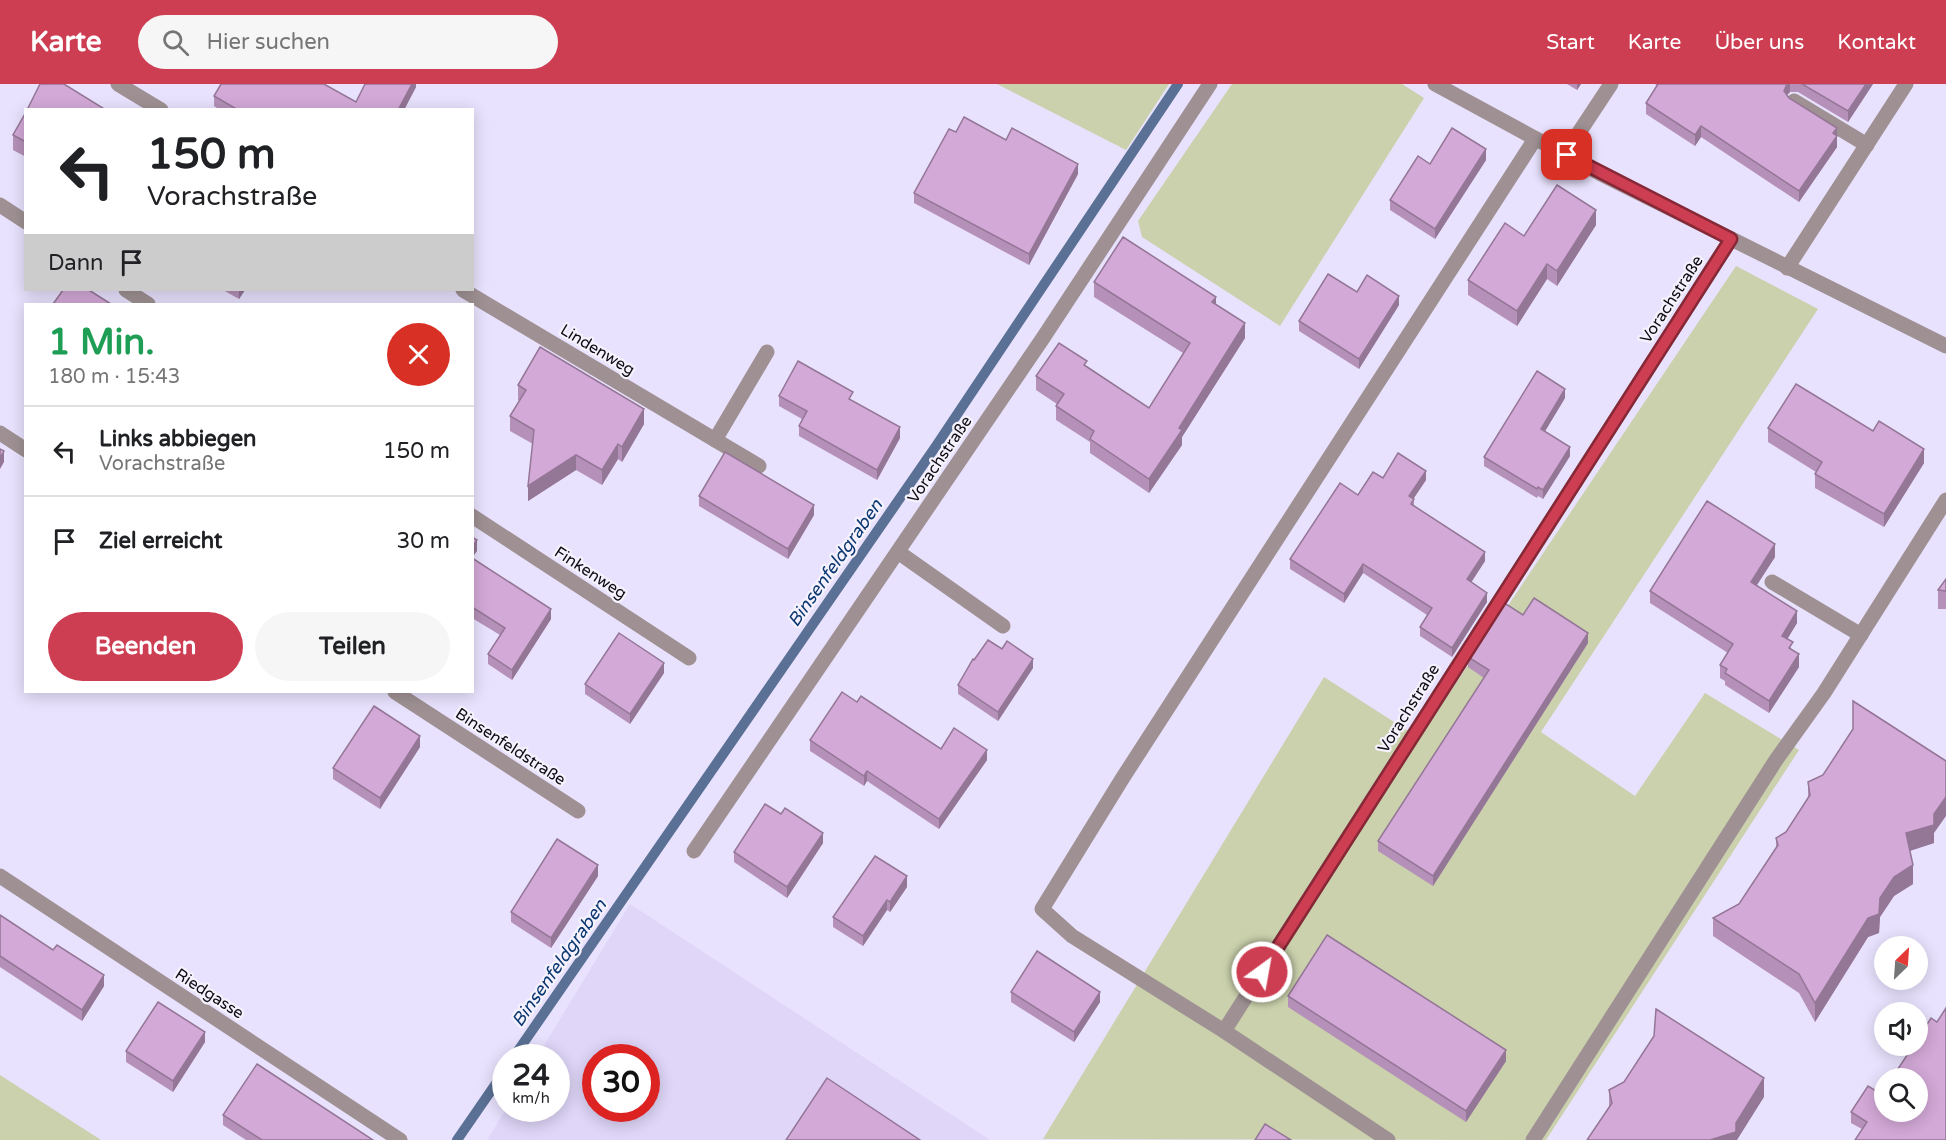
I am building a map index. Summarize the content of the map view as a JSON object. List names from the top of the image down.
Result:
{
  "streets": {
    "street": [
      "Vorachstraße",
      "Lindenweg",
      "Finkenweg",
      "Binsenfeldstraße",
      "Riedgasse"
    ]
  },
  "water": ["Binsenfeldgraben"],
  "north": "top right",
  "page": {
    "header": "Karte",
    "search": "Hier suchen",
    "nav": [
      "Start",
      "Karte",
      "Über uns",
      "Kontakt"
    ],
    "turn": ["150 m", "Vorachstraße"],
    "then": "Dann",
    "heading": ["1 Min.", "180 m · 15:43"],
    "list": [
      {
        "name": "Links abbiegen",
        "note": "Vorachstraße",
        "value": "150 m"
      },
      {
        "name": "Ziel erreicht",
        "value": "30 m"
      }
    ],
    "buttons": ["Beenden", "Teilen"],
    "speed": "24 km/h",
    "limit": "30"
  }
}
